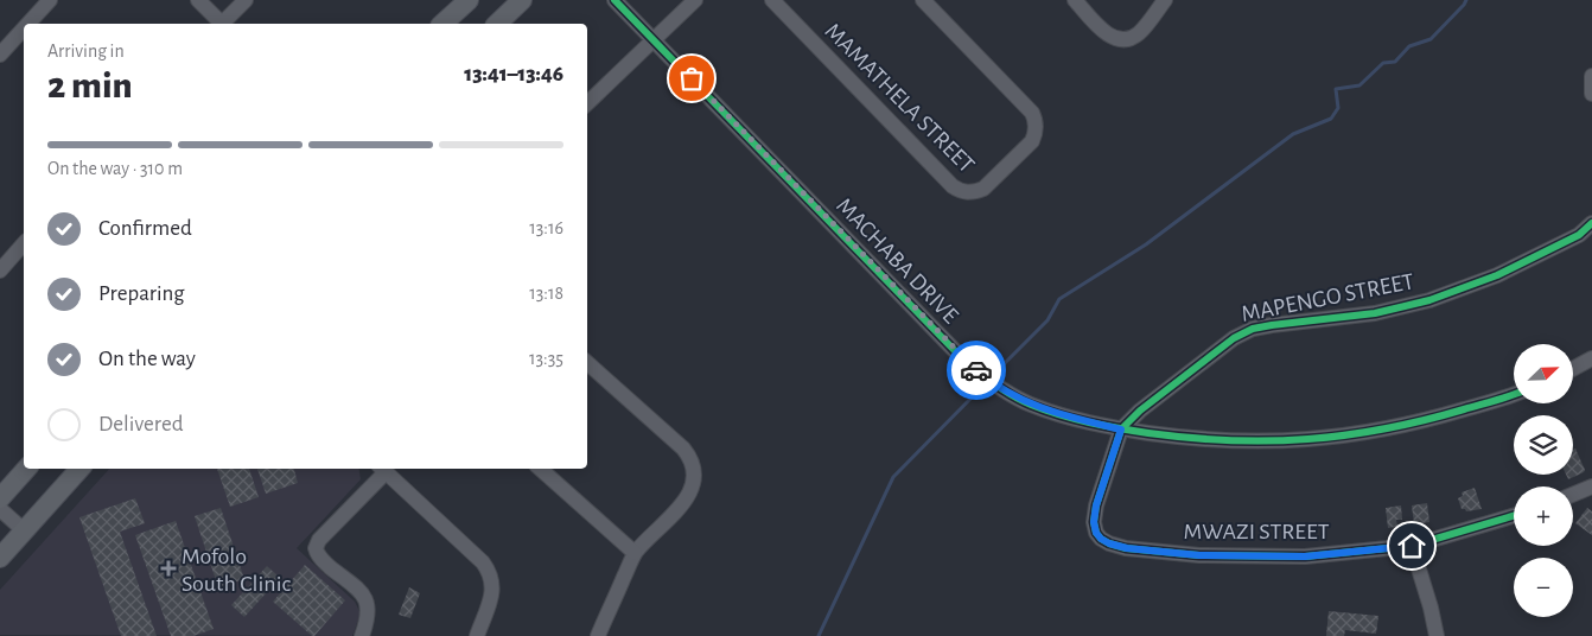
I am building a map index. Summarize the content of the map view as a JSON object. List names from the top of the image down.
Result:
{
  "streets": {
    "street": [
      "MAMATHELA STREET",
      "MACHABA DRIVE",
      "MAPENGO STREET",
      "MWAZI STREET"
    ]
  },
  "crossings": [
    ["MACHABA DRIVE", "MAPENGO STREET"],
    ["MACHABA DRIVE", "MWAZI STREET"],
    ["MAPENGO STREET", "MWAZI STREET"]
  ],
  "places": {
    "health": ["Mofolo South Clinic"]
  },
  "north": "top right",
  "page": {
    "heading": ["2 min", "Arriving in", "13:41–13:46"],
    "bar": "On the way · 310 m",
    "list": [
      ["Confirmed", "13:16"],
      ["Preparing", "13:18"],
      ["On the way", "13:35"],
      "Delivered"
    ],
    "map_buttons": ["+", "−"]
  }
}
